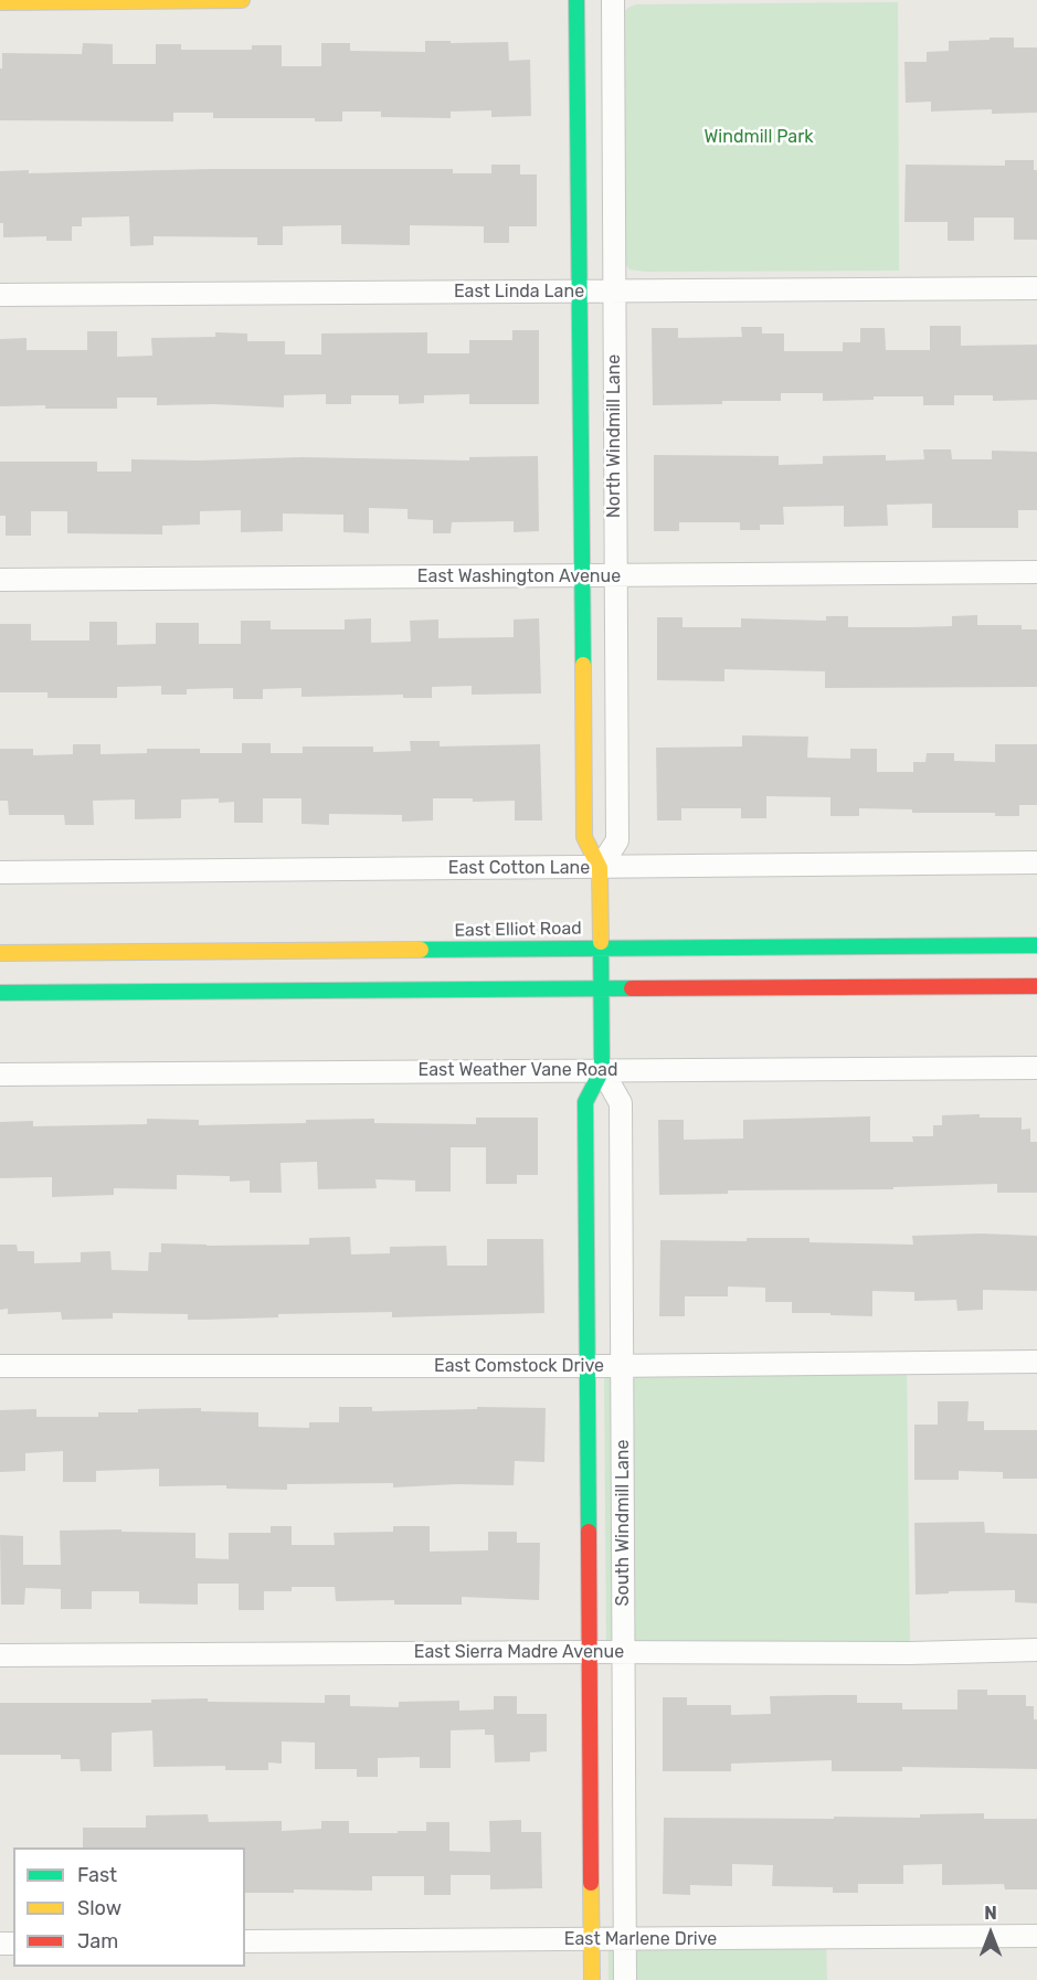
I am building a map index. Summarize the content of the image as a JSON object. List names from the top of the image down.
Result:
{
  "streets": {
    "street": [
      "East Linda Lane",
      "North Windmill Lane",
      "East Washington Avenue",
      "East Cotton Lane",
      "East Elliot Road",
      "East Weather Vane Road",
      "East Comstock Drive",
      "South Windmill Lane",
      "East Sierra Madre Avenue",
      "East Marlene Drive"
    ]
  },
  "crossings": [
    ["East Linda Lane", "North Windmill Lane"],
    ["North Windmill Lane", "East Washington Avenue"],
    ["North Windmill Lane", "East Cotton Lane"],
    ["North Windmill Lane", "East Elliot Road"],
    ["North Windmill Lane", "South Windmill Lane"],
    ["East Weather Vane Road", "South Windmill Lane"],
    ["East Comstock Drive", "South Windmill Lane"],
    ["South Windmill Lane", "East Sierra Madre Avenue"],
    ["South Windmill Lane", "East Marlene Drive"]
  ],
  "parks": ["Windmill Park"],
  "legend": ["Fast", "Slow", "Jam"],
  "north": "top"
}
